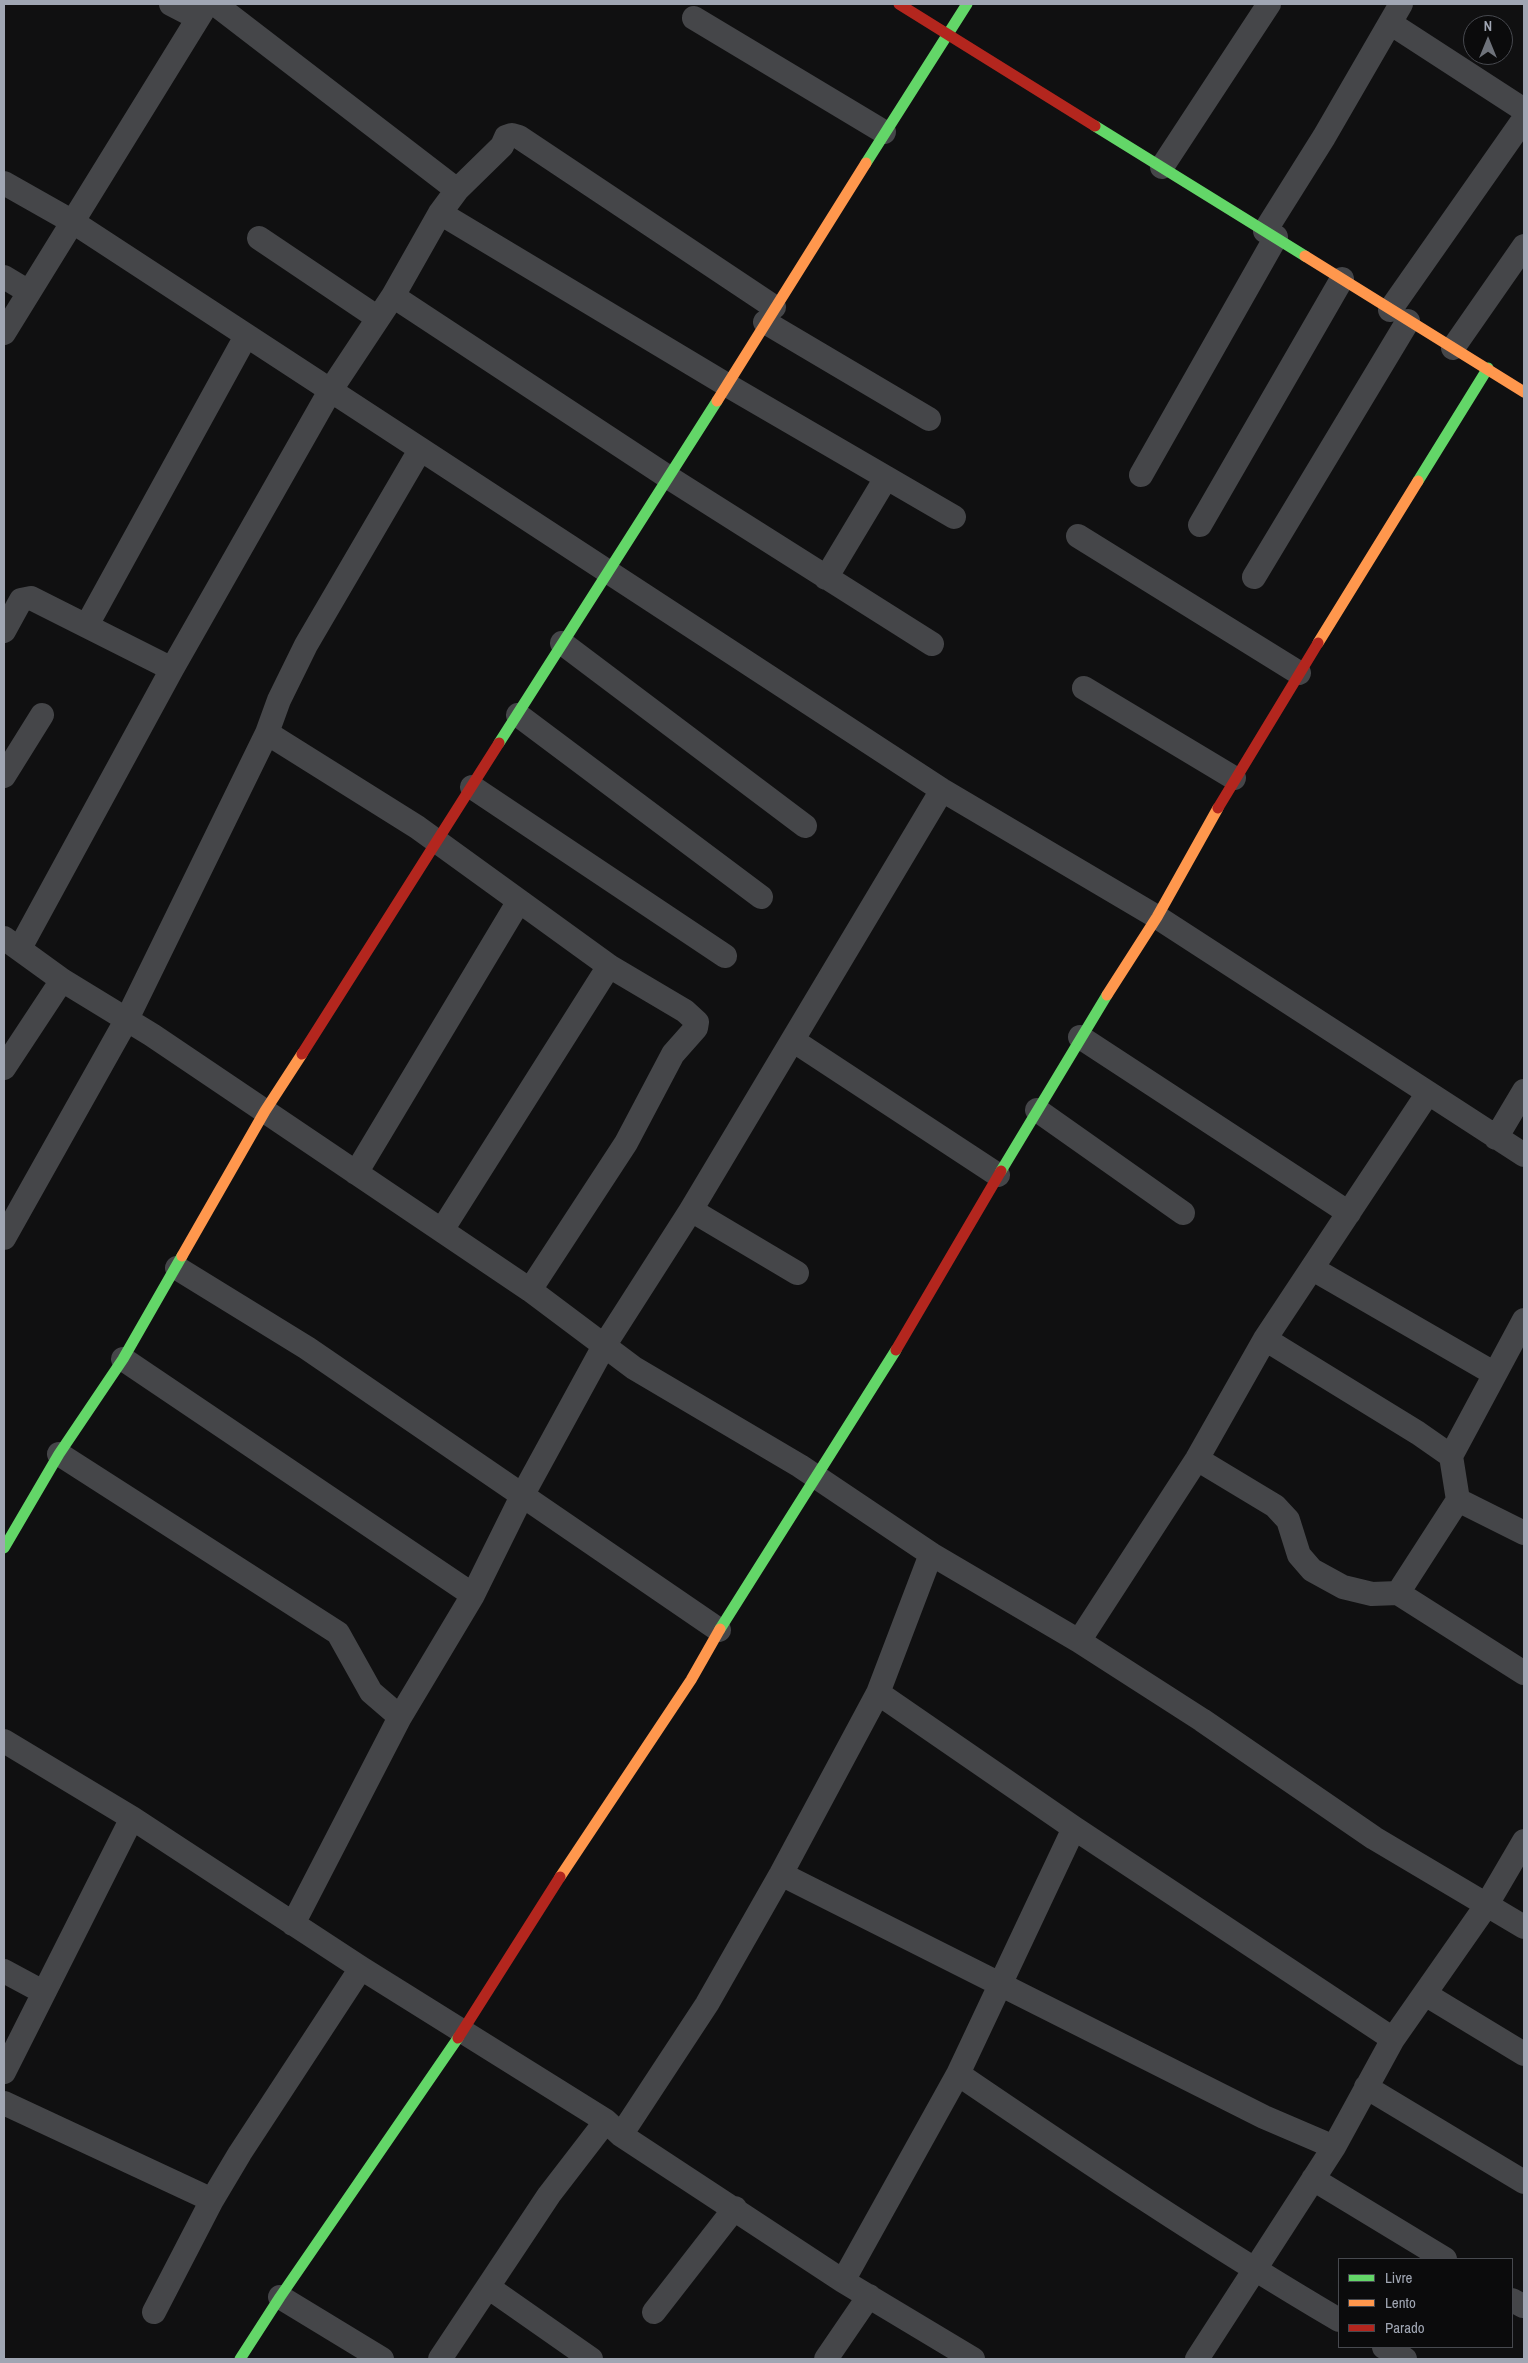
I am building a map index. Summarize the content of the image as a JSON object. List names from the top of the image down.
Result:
{
  "legend": ["Livre", "Lento", "Parado"],
  "north": "top"
}
